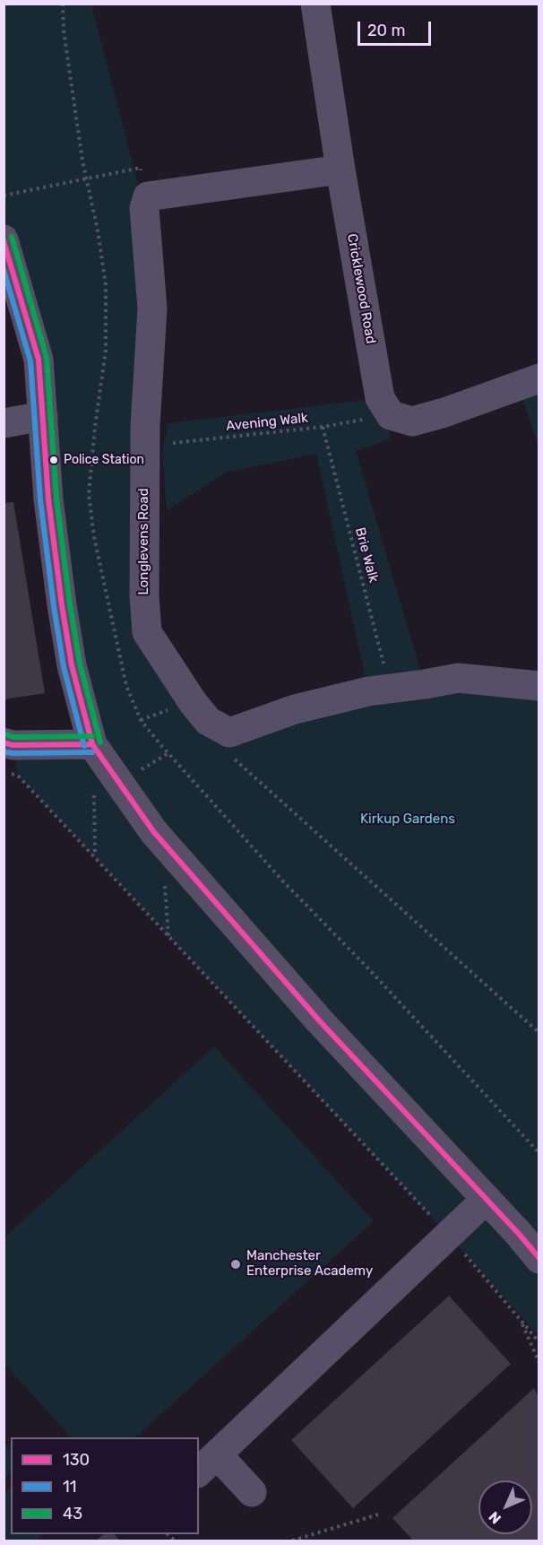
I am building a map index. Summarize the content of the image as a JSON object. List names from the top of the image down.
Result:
{
  "streets": {
    "street": ["Cricklewood Road", "Longlevens Road"],
    "path": ["Avening Walk", "Brie Walk"]
  },
  "crossings": [
    ["Cricklewood Road", "Avening Walk"],
    ["Avening Walk", "Longlevens Road"],
    ["Avening Walk", "Brie Walk"]
  ],
  "parks": ["Kirkup Gardens"],
  "places": ["Police Station", "Manchester Enterprise Academy"],
  "lines": ["transit line 43", "transit line 130", "transit line 11"],
  "legend": ["130", "11", "43"],
  "scale_bar": "20 m",
  "north": "bottom left"
}
